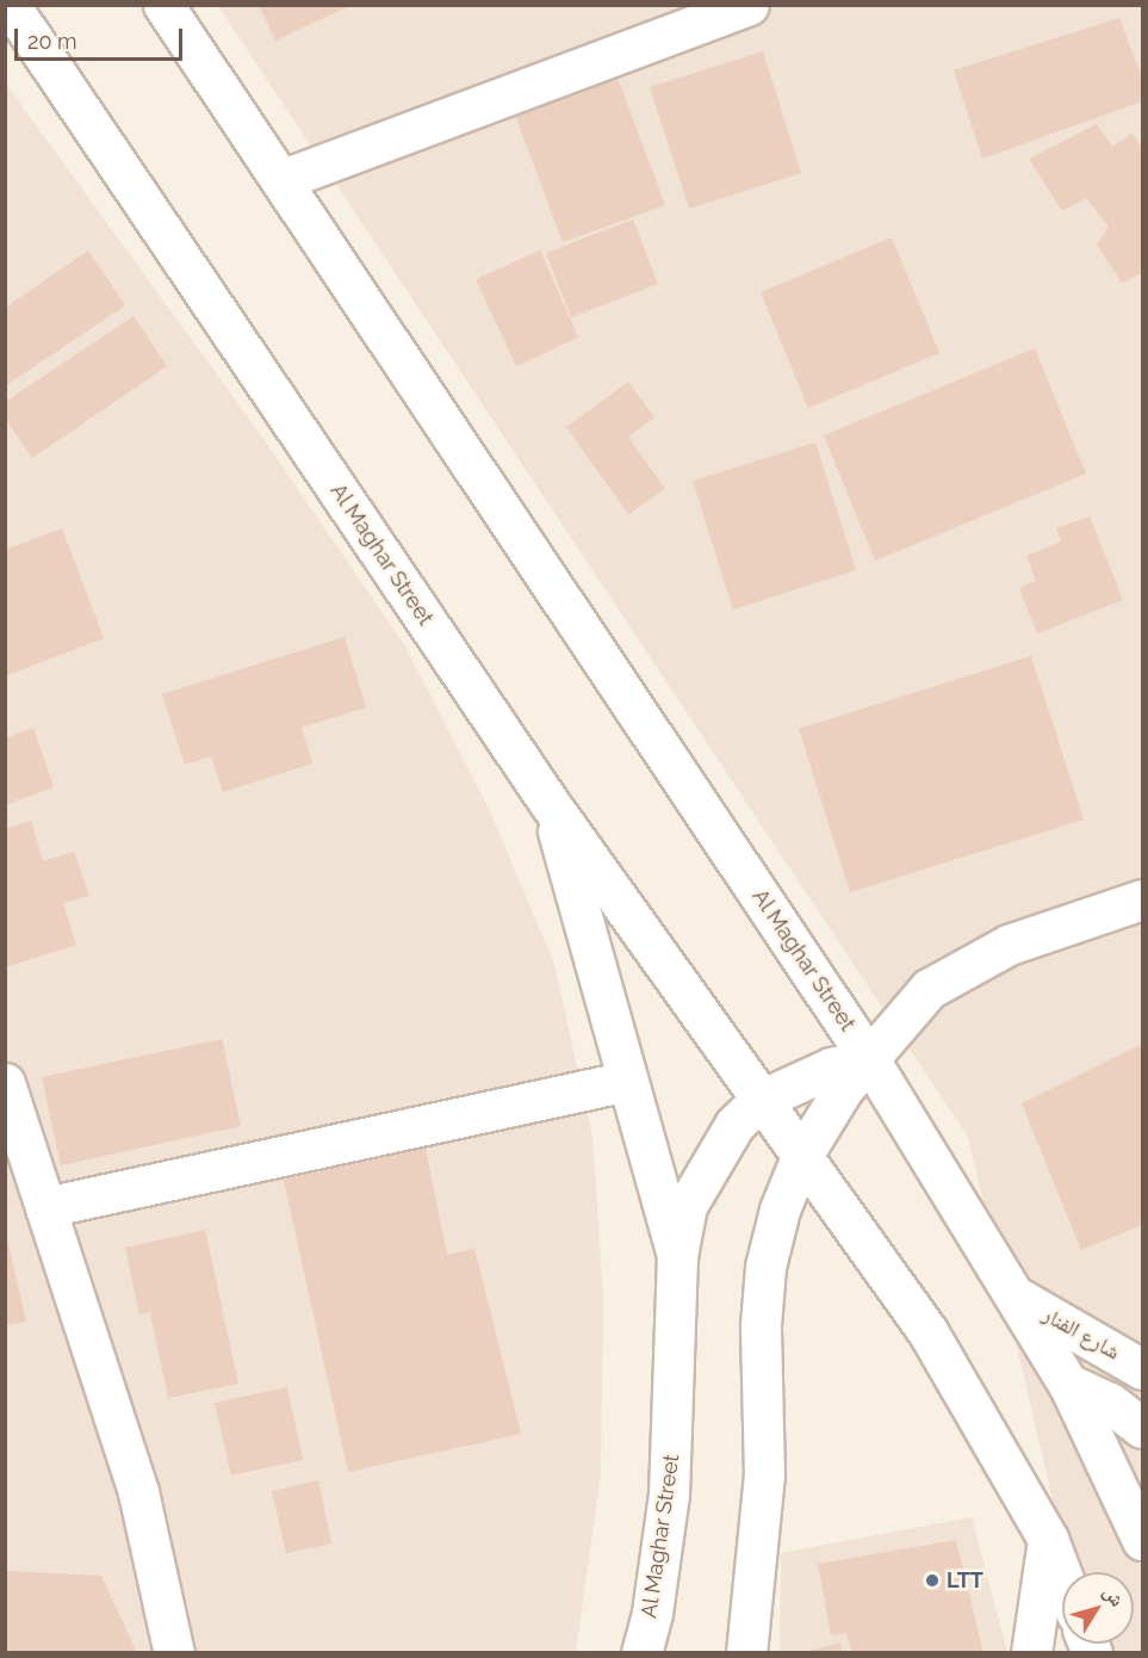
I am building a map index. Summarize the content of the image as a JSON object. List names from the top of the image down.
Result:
{
  "streets": {
    "main road": ["Al Maghar Street", "شارع الفنار"]
  },
  "places": ["LTT"],
  "scale_bar": "20 m",
  "north": "top right"
}
